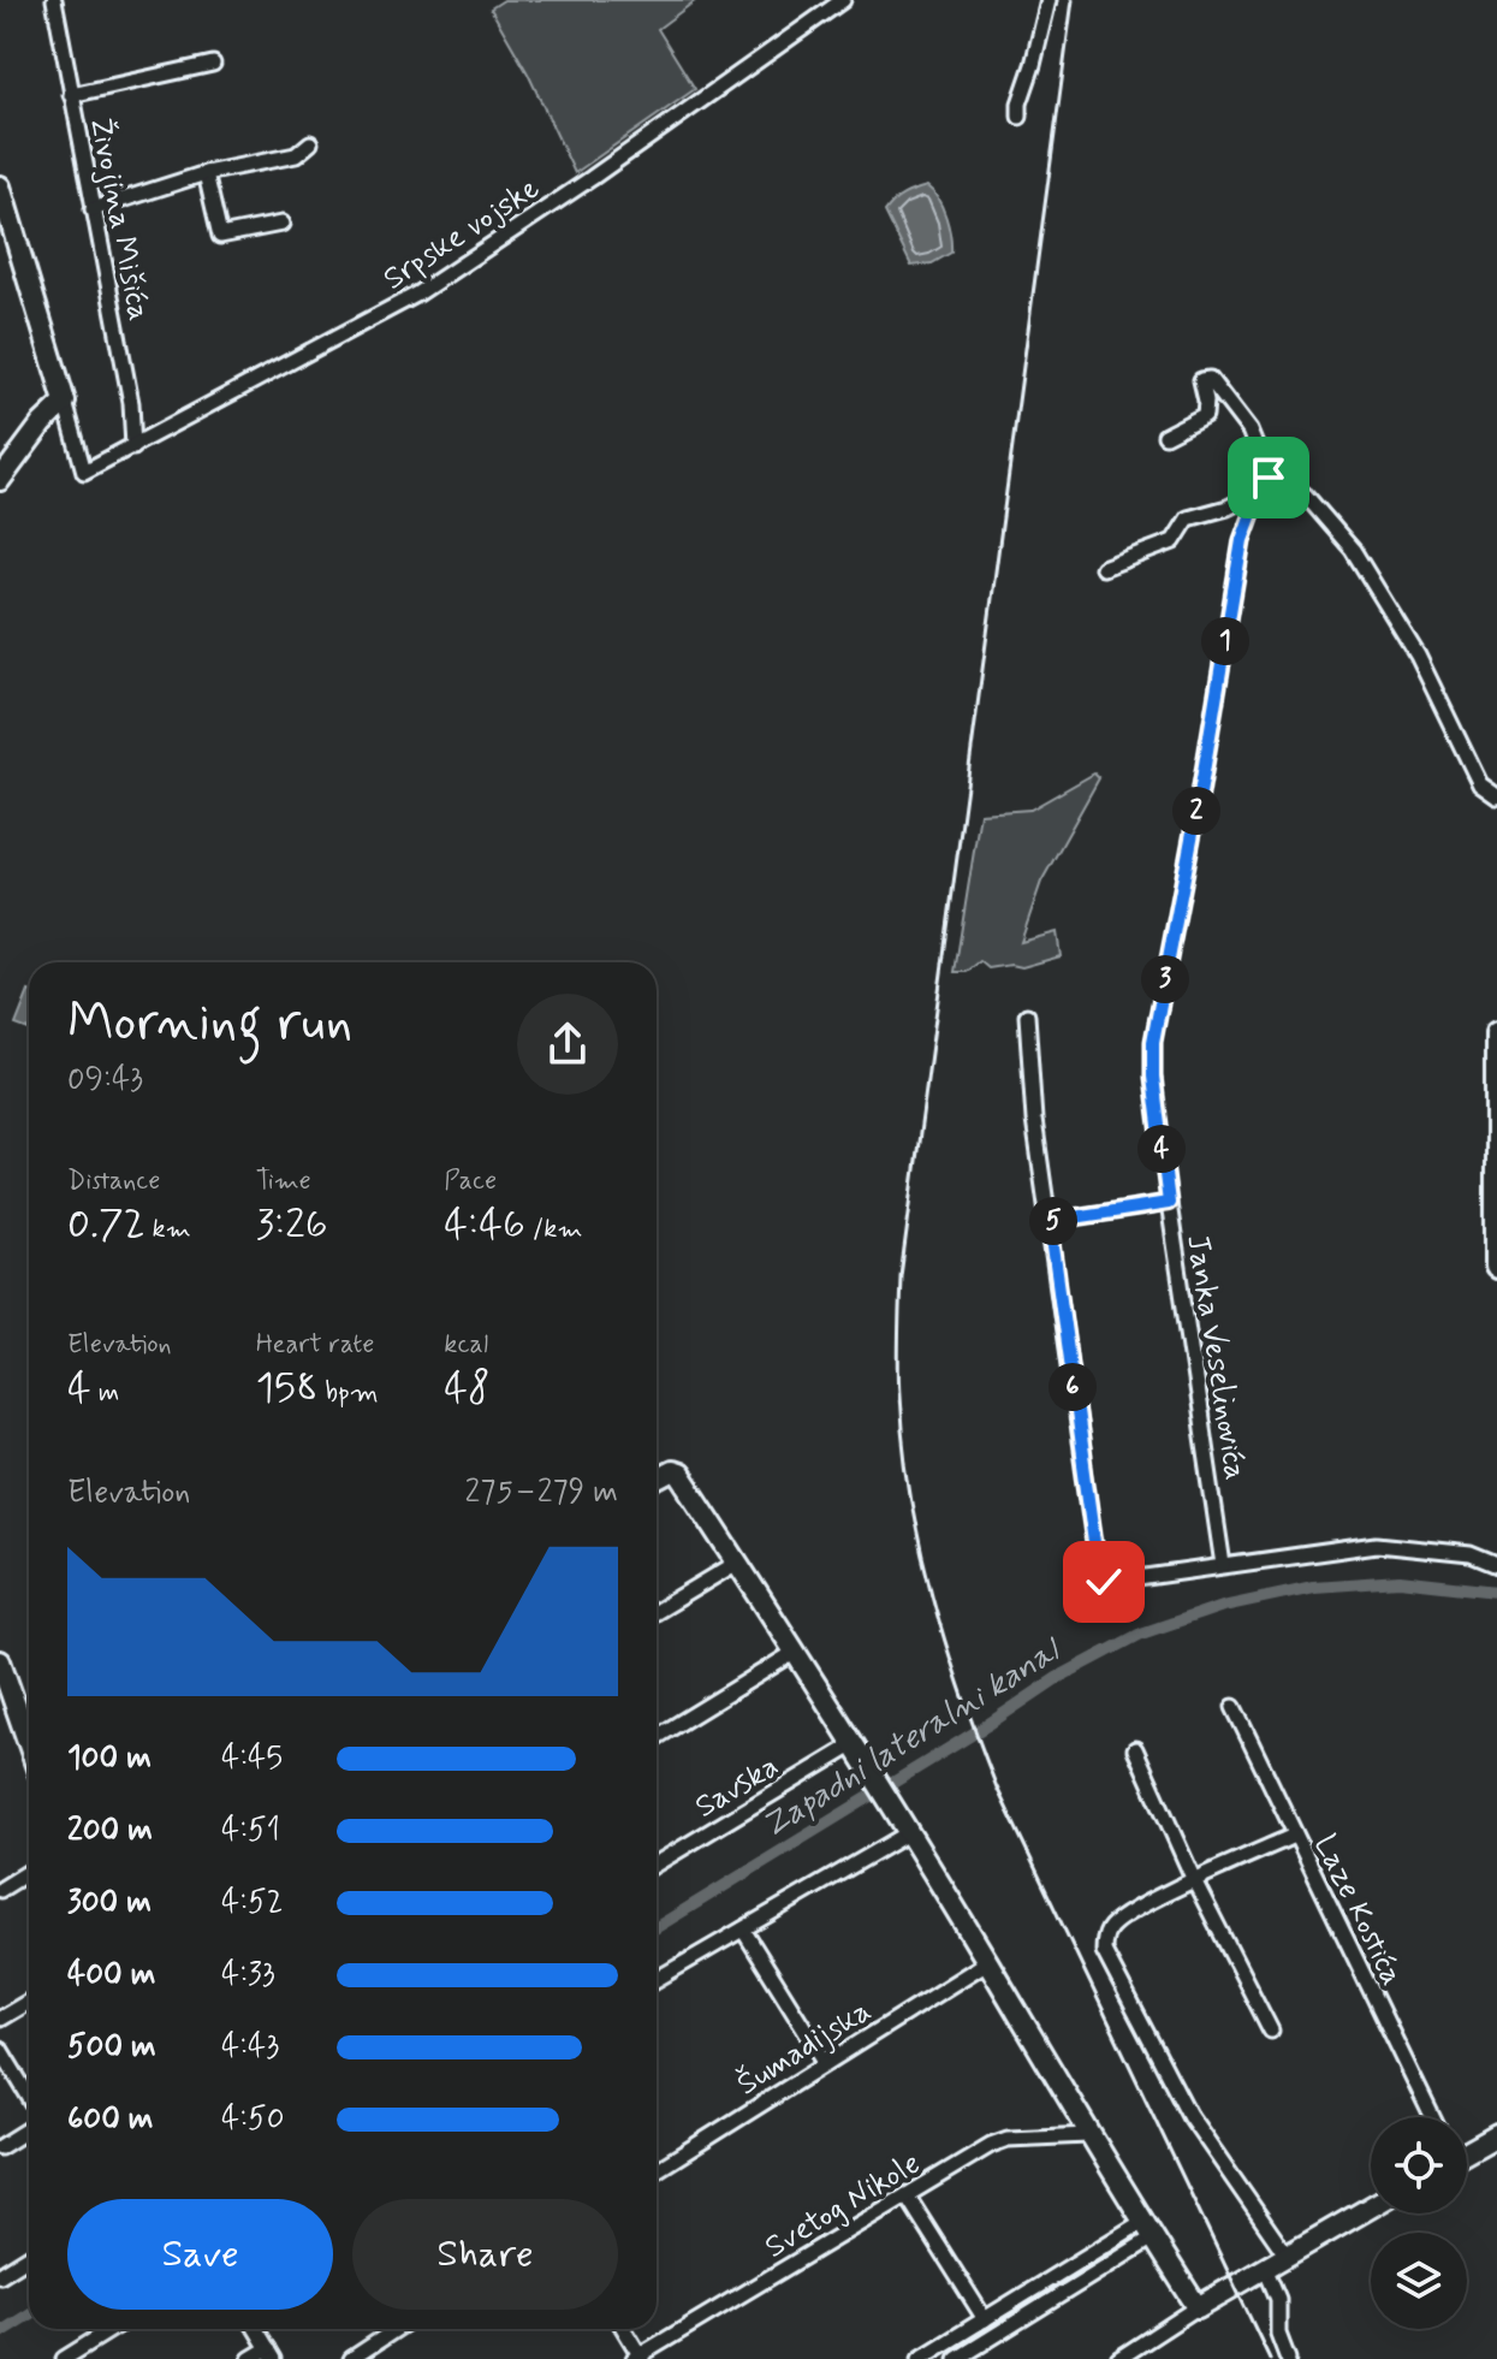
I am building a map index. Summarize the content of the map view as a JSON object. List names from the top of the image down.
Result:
{
  "streets": {
    "street": [
      "Živojina Mišića",
      "Srpske vojske",
      "Janka Veselinovića",
      "Savska",
      "Laze Kostića",
      "Šumadijska",
      "Svetog Nikole"
    ]
  },
  "crossings": [
    ["Živojina Mišića", "Srpske vojske"]
  ],
  "water": ["Zapadni lateralni kanal"],
  "page": {
    "pins": [
      "1",
      "2",
      "3",
      "4",
      "5",
      "6"
    ],
    "heading": ["Morning run", "09:43"],
    "stats": [
      ["Distance", "0.72 km"],
      ["Time", "3:26"],
      ["Pace", "4:46 /km"],
      ["Elevation", "4 m"],
      ["Heart rate", "158 bpm"],
      ["kcal", "48"]
    ],
    "chart": ["Elevation", "275–279 m"],
    "list": [
      {
        "name": "100 m",
        "note": "4:45"
      },
      {
        "name": "200 m",
        "note": "4:51"
      },
      {
        "name": "300 m",
        "note": "4:52"
      },
      {
        "name": "400 m",
        "note": "4:33"
      },
      {
        "name": "500 m",
        "note": "4:43"
      },
      {
        "name": "600 m",
        "note": "4:50"
      }
    ],
    "buttons": ["Save", "Share"]
  }
}
